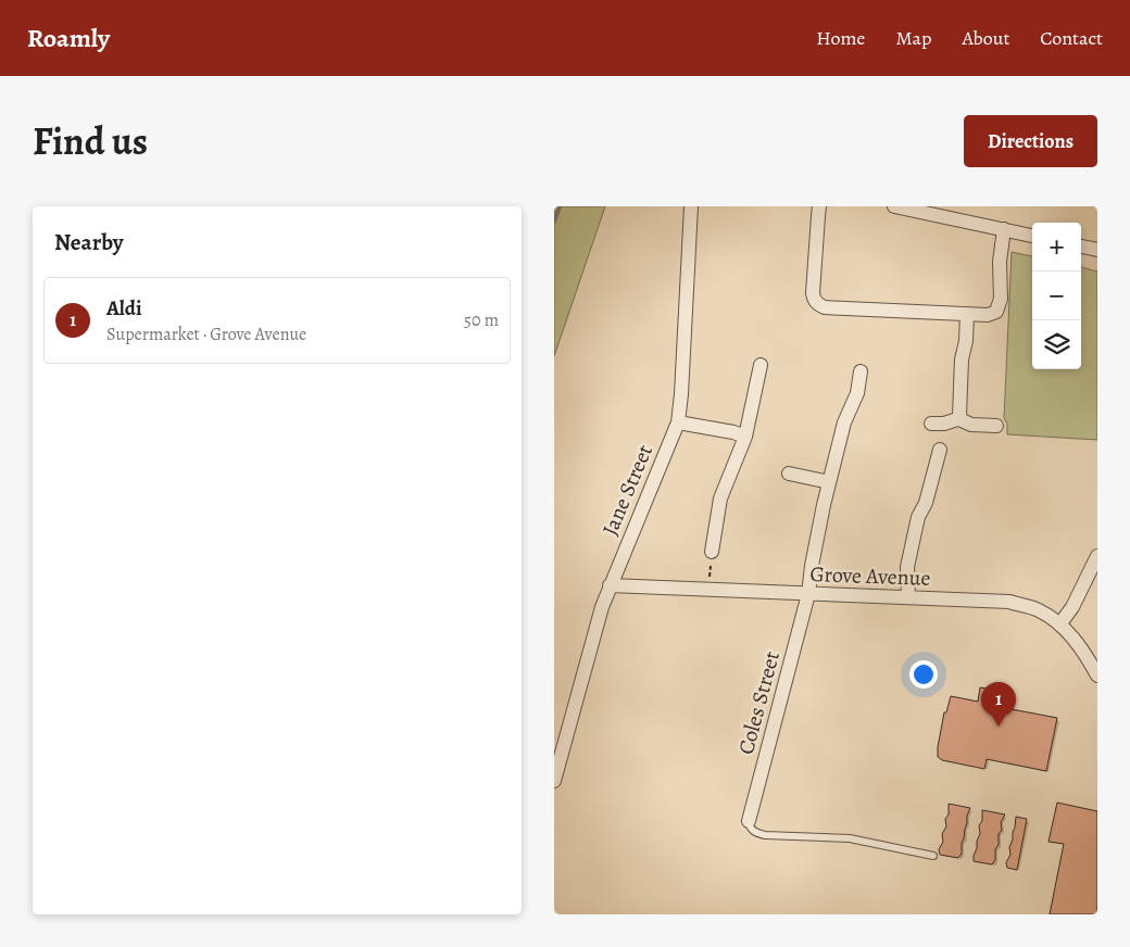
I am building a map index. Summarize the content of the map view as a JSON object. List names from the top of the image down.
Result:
{
  "streets": {
    "street": ["Jane Street", "Grove Avenue", "Coles Street"]
  },
  "crossings": [
    ["Jane Street", "Grove Avenue"],
    ["Grove Avenue", "Coles Street"]
  ],
  "page": {
    "header": "Roamly",
    "nav": [
      "Home",
      "Map",
      "About",
      "Contact"
    ],
    "title": "Find us",
    "buttons": "Directions",
    "heading": "Nearby",
    "map_buttons": ["+", "−"],
    "list": [
      {
        "mark": "1",
        "name": "Aldi",
        "note": "Supermarket · Grove Avenue",
        "value": "50 m"
      }
    ],
    "pins": "1"
  }
}
